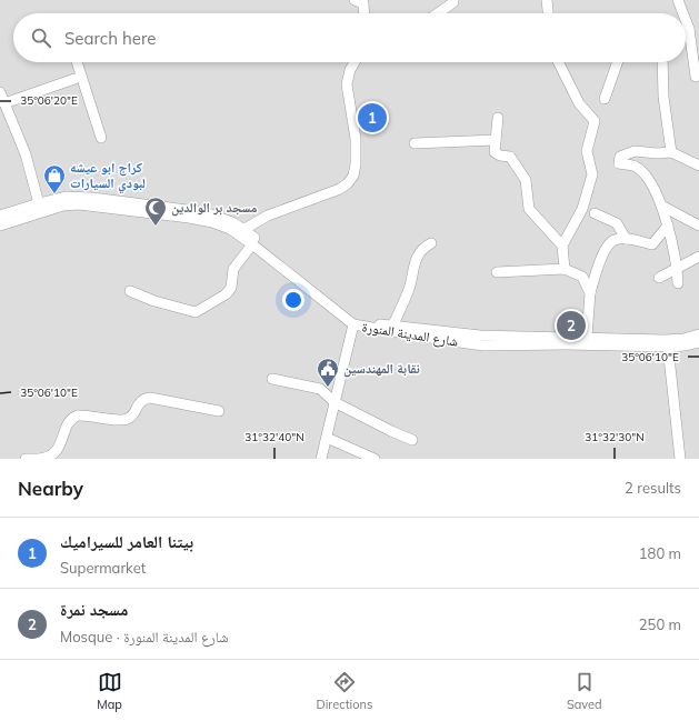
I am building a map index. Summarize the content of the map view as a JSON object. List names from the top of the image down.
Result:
{
  "streets": {
    "street": ["شارع المدينة المنورة"]
  },
  "places": {
    "shop": ["كراج ابو عيشه لبودي السيارات"],
    "mosque": ["مسجد بر الوالدين"],
    "public building": ["نقابة المهندسين"]
  },
  "page": {
    "search": "Search here",
    "pins": ["1", "2"],
    "heading": ["Nearby", "2 results"],
    "list": [
      {
        "mark": "1",
        "name": "بيتنا العامر للسيراميك",
        "note": "Supermarket",
        "value": "180 m"
      },
      {
        "mark": "2",
        "name": "مسجد نمرة",
        "note": "Mosque · شارع المدينة المنورة",
        "value": "250 m"
      }
    ],
    "nav": ["Map", "Directions", "Saved"]
  },
  "coordinates": [
    "35°06'20\"E",
    "35°06'10\"E",
    "31°32'40\"N",
    "31°32'30\"N"
  ]
}
